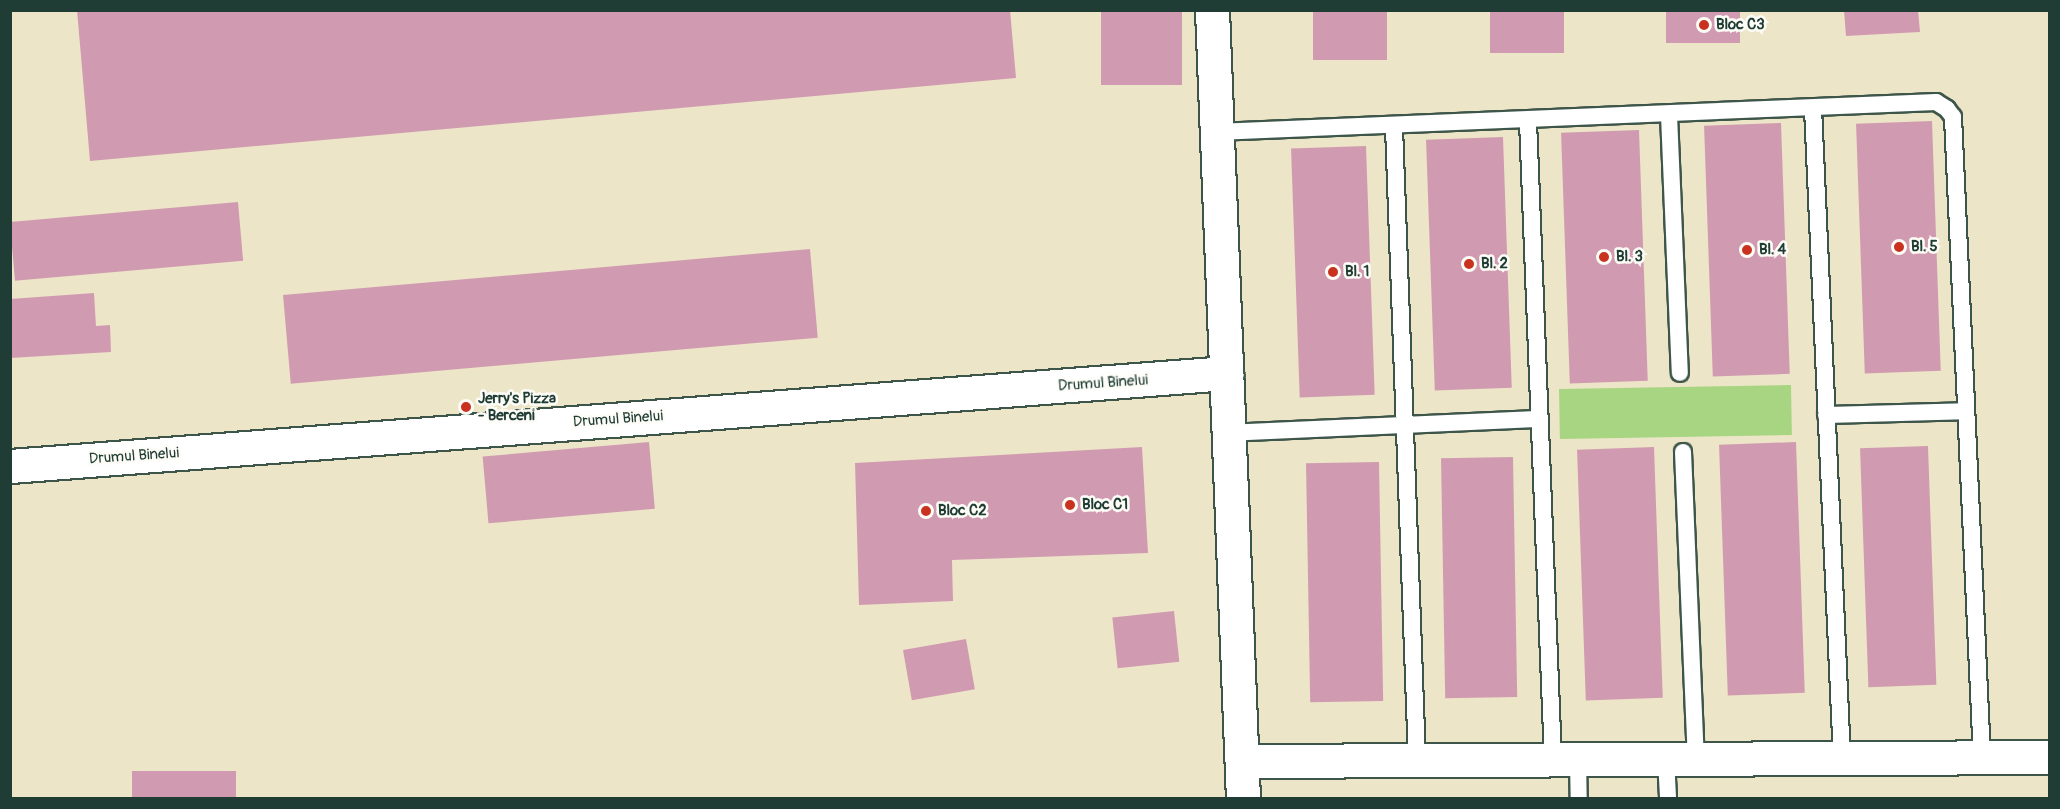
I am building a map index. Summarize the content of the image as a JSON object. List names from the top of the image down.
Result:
{
  "streets": {
    "street": ["Drumul Binelui"]
  },
  "places": [
    "Bloc C3",
    "Bl. 5",
    "Bl. 4",
    "Bl. 3",
    "Bl. 2",
    "Bl. 1",
    "Jerry's Pizza - Berceni",
    "Bloc C1",
    "Bloc C2"
  ]
}
